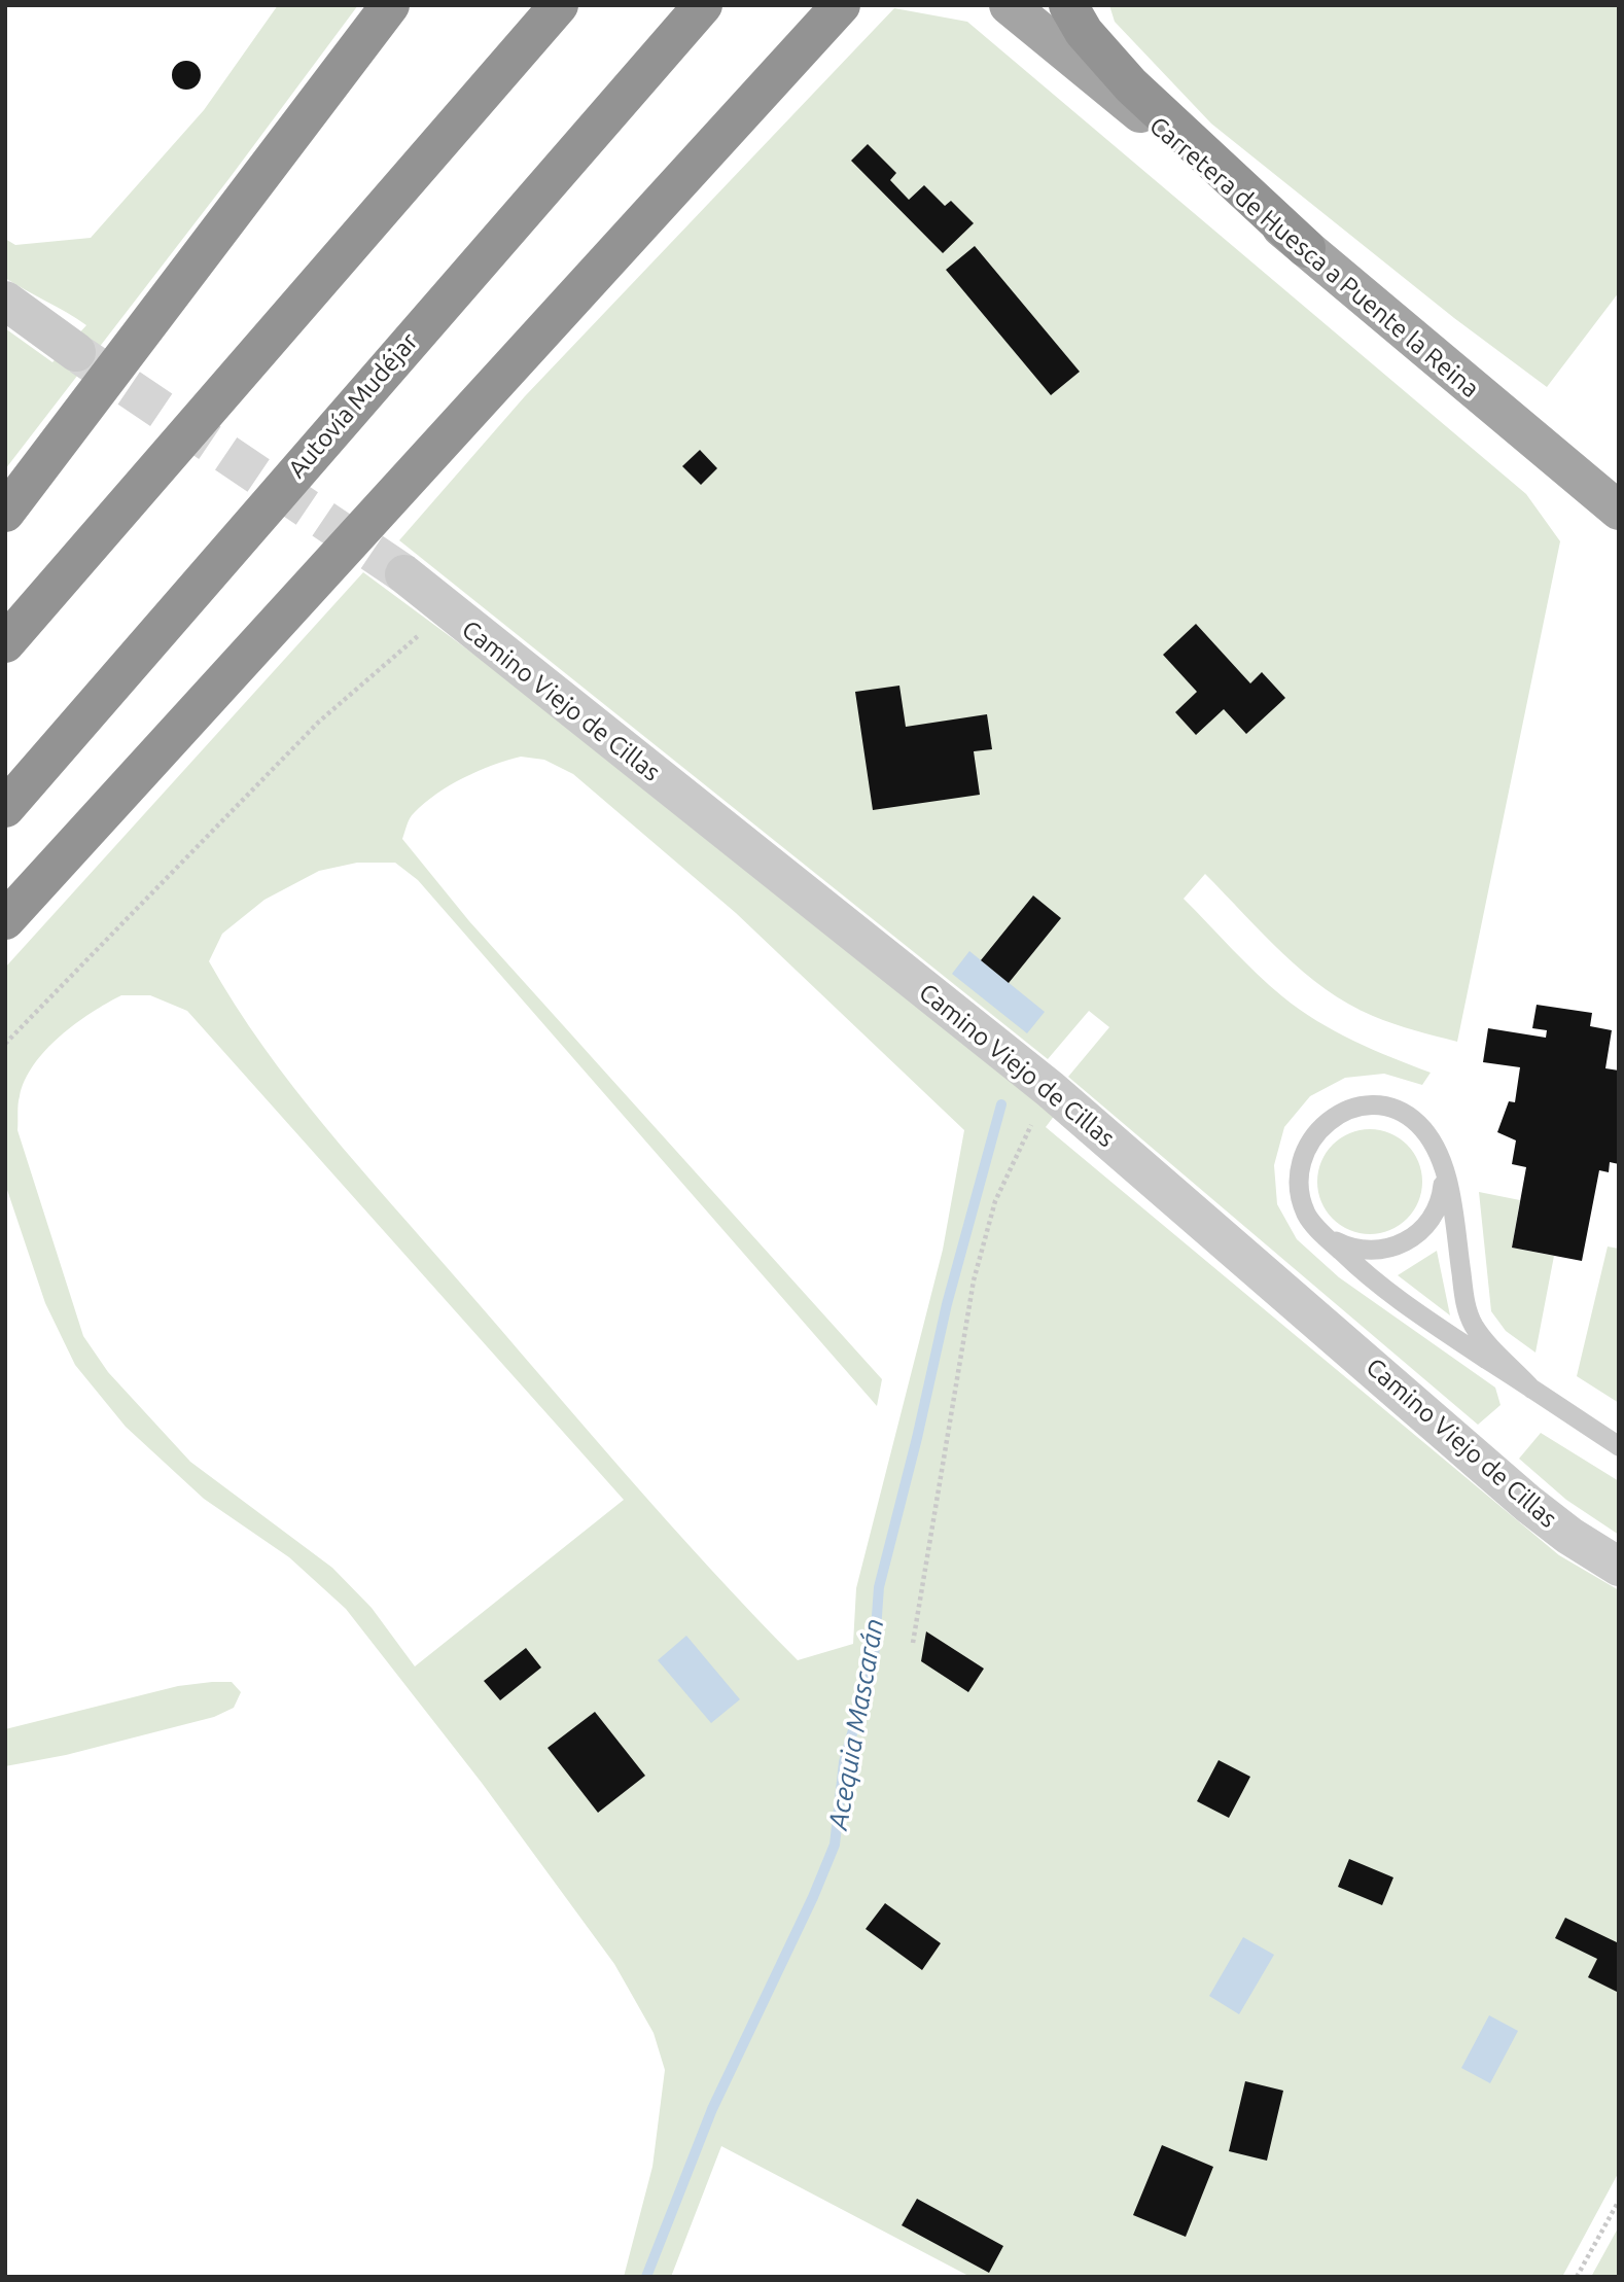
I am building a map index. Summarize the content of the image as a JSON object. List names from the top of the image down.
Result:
{
  "streets": {
    "highway": ["Autovía Mudéjar"],
    "main road": ["Carretera de Huesca a Puente la Reina"],
    "street": ["Camino Viejo de Cillas"]
  },
  "water": ["Acequia Mascarán"]
}
